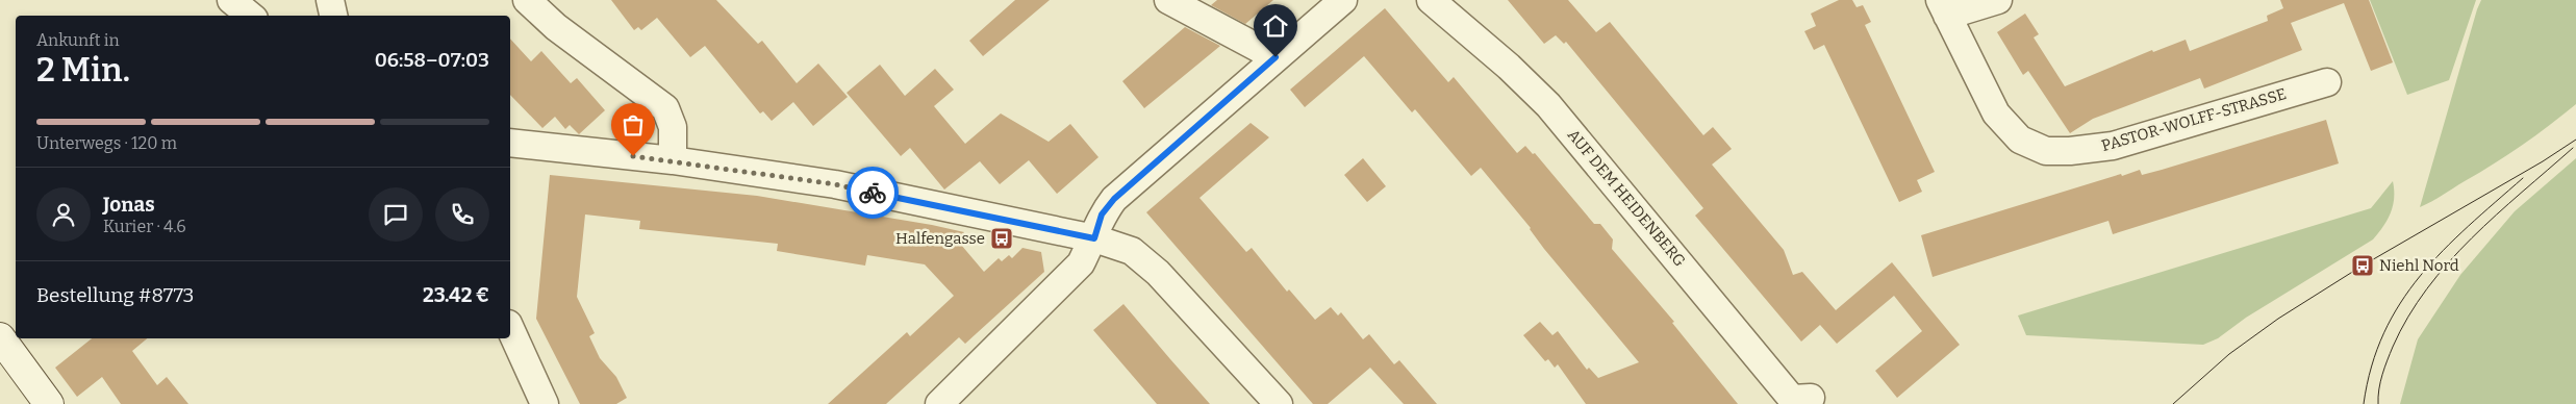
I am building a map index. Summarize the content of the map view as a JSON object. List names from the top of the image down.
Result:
{
  "streets": {
    "street": ["PASTOR-WOLFF-STRASSE", "AUF DEM HEIDENBERG"]
  },
  "places": {
    "bus stop": ["Halfengasse", "Niehl Nord"]
  },
  "page": {
    "heading": ["2 Min.", "Ankunft in", "06:58–07:03"],
    "panel": [
      "Jonas",
      "Kurier · 4.6",
      "Bestellung #8773",
      "23.42 €"
    ],
    "bar": "Unterwegs · 120 m"
  }
}
